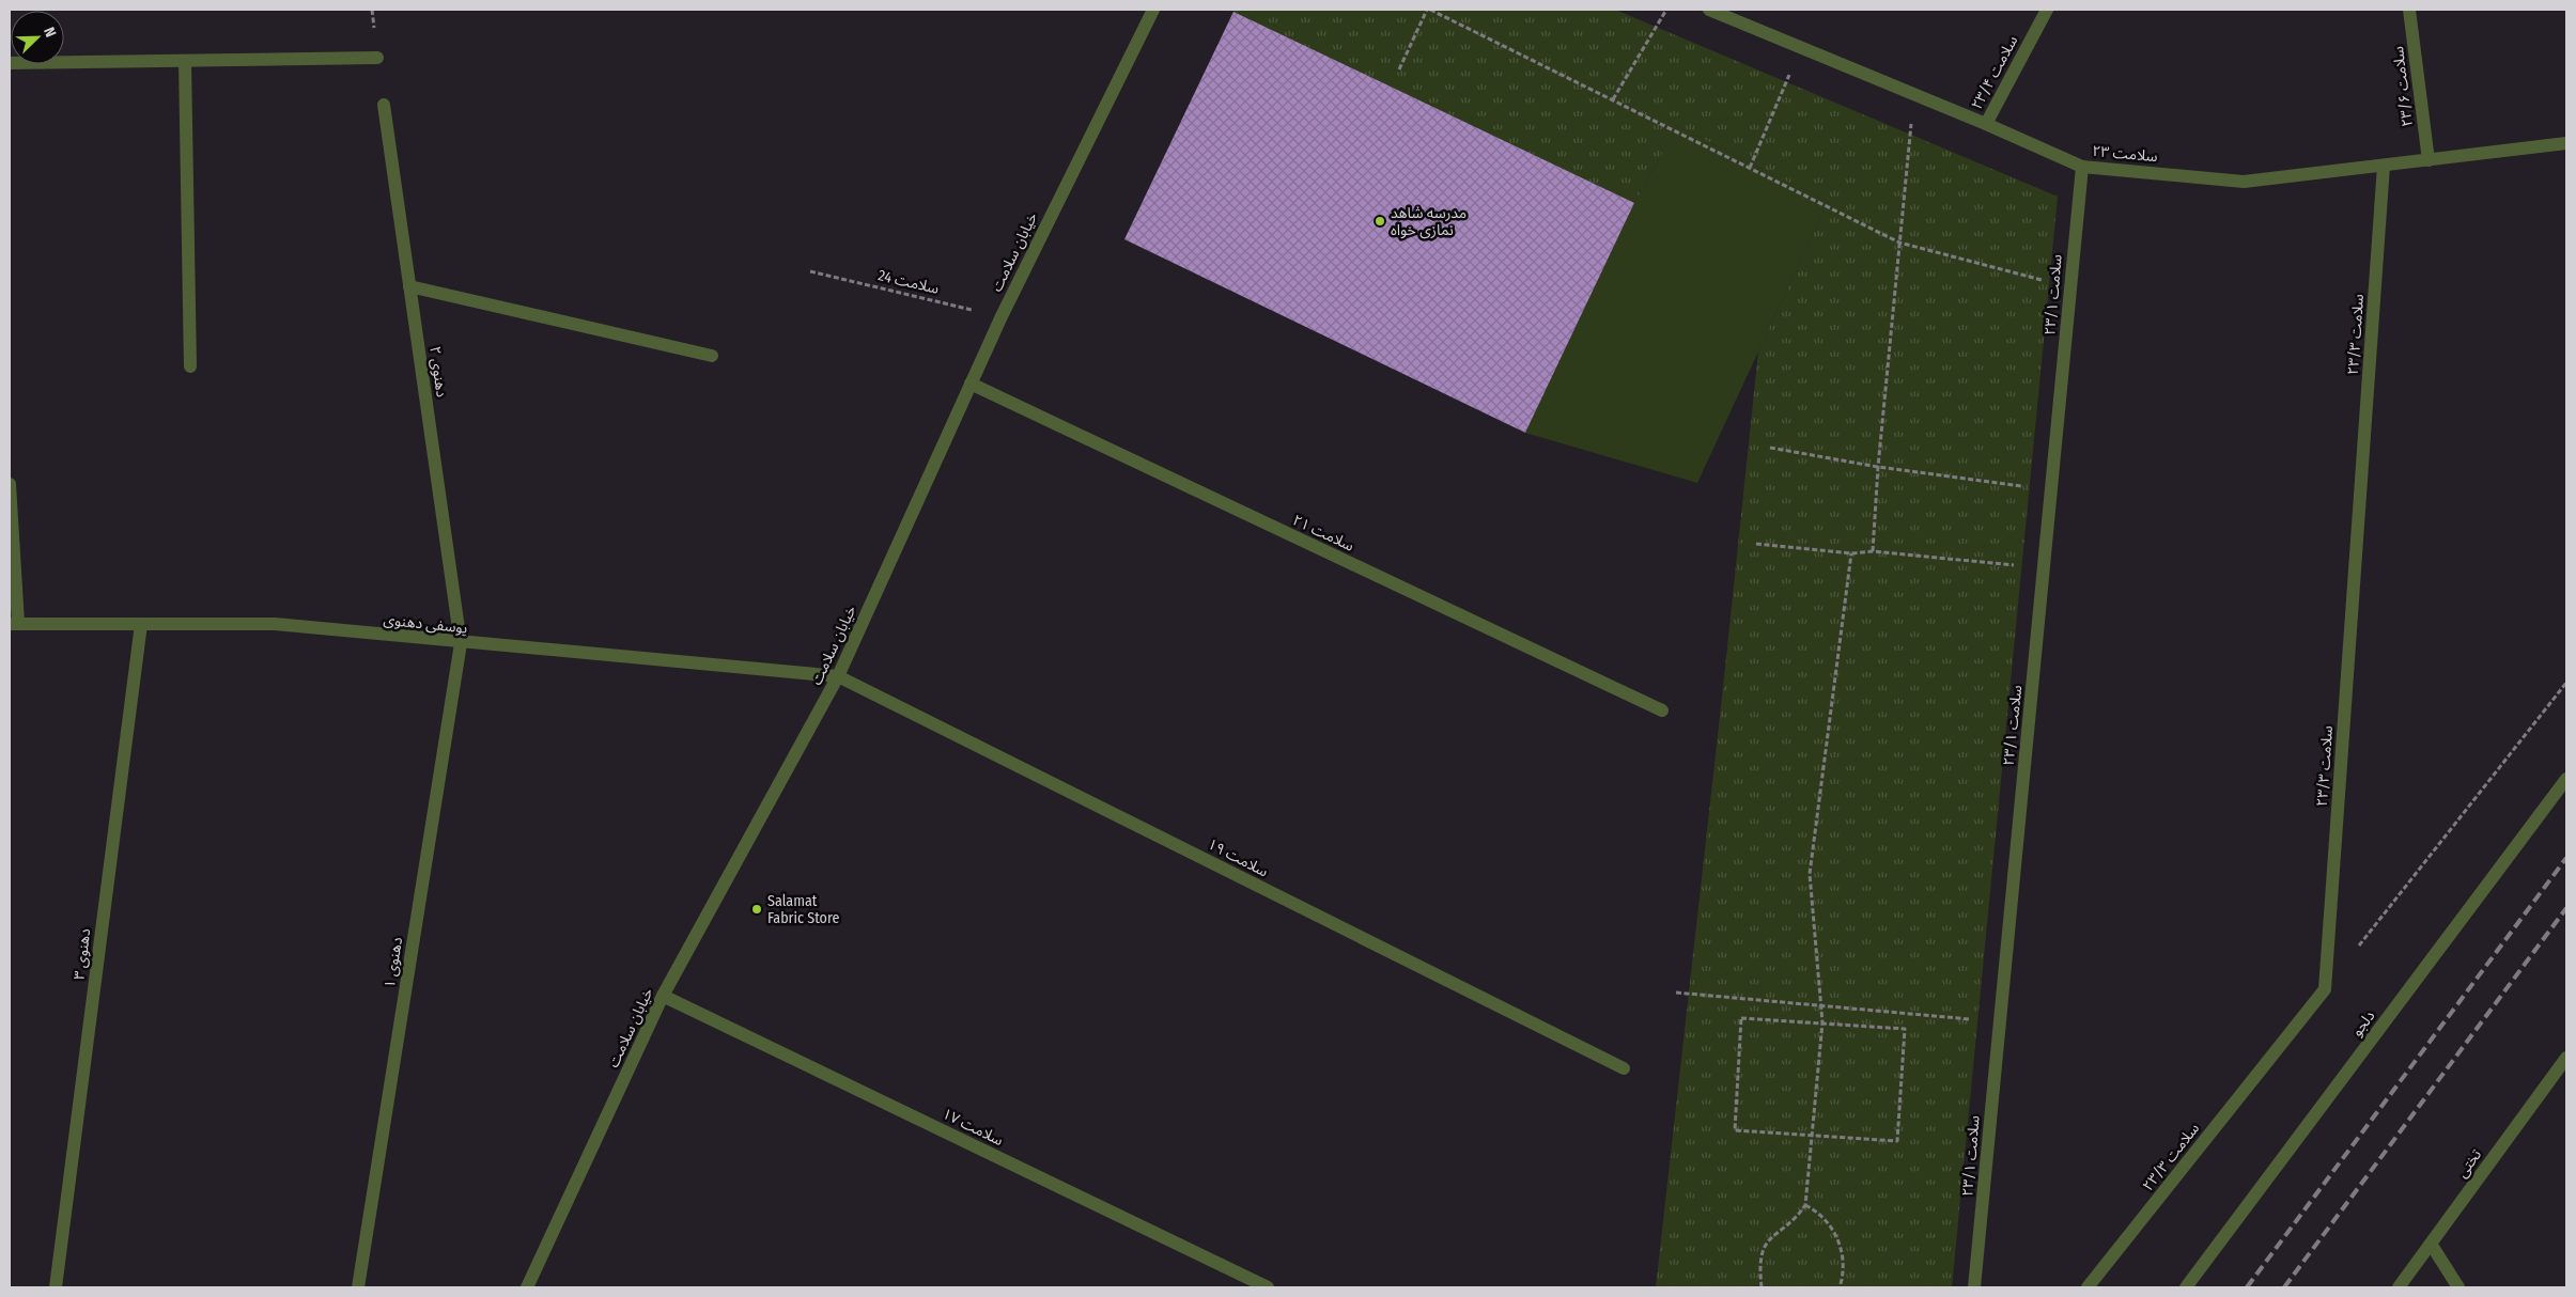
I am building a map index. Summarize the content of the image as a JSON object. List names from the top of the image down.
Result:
{
  "streets": {
    "street": [
      "سلامت ۲۳/۴",
      "سلامت ۲۳/۶",
      "سلامت ۲۳",
      "خیابان سلامت",
      "سلامت ۲۳/۱",
      "سلامت ۲۳/۳",
      "دهنوی ۲",
      "سلامت ۲۱",
      "یوسفی دهنوی",
      "سلامت ۱۹",
      "دهنوی ۳",
      "دهنوی ۱",
      "دلجو",
      "سلامت ۱۷",
      "تختی"
    ],
    "path": ["سلامت 24"]
  },
  "crossings": [
    ["سلامت ۲۳/۴", "سلامت ۲۳"],
    ["سلامت ۲۳/۶", "سلامت ۲۳"],
    ["سلامت ۲۳", "سلامت ۲۳/۱"],
    ["سلامت ۲۳", "سلامت ۲۳/۳"],
    ["خیابان سلامت", "سلامت 24"],
    ["خیابان سلامت", "سلامت ۲۱"],
    ["خیابان سلامت", "یوسفی دهنوی"],
    ["خیابان سلامت", "سلامت ۱۹"],
    ["خیابان سلامت", "سلامت ۱۷"],
    ["دهنوی ۲", "یوسفی دهنوی"],
    ["دهنوی ۲", "دهنوی ۱"],
    ["یوسفی دهنوی", "سلامت ۱۹"],
    ["یوسفی دهنوی", "دهنوی ۳"],
    ["یوسفی دهنوی", "دهنوی ۱"]
  ],
  "places": ["مدرسه شاهد نمازی خواه", "Salamat Fabric Store"],
  "north": "top right"
}
